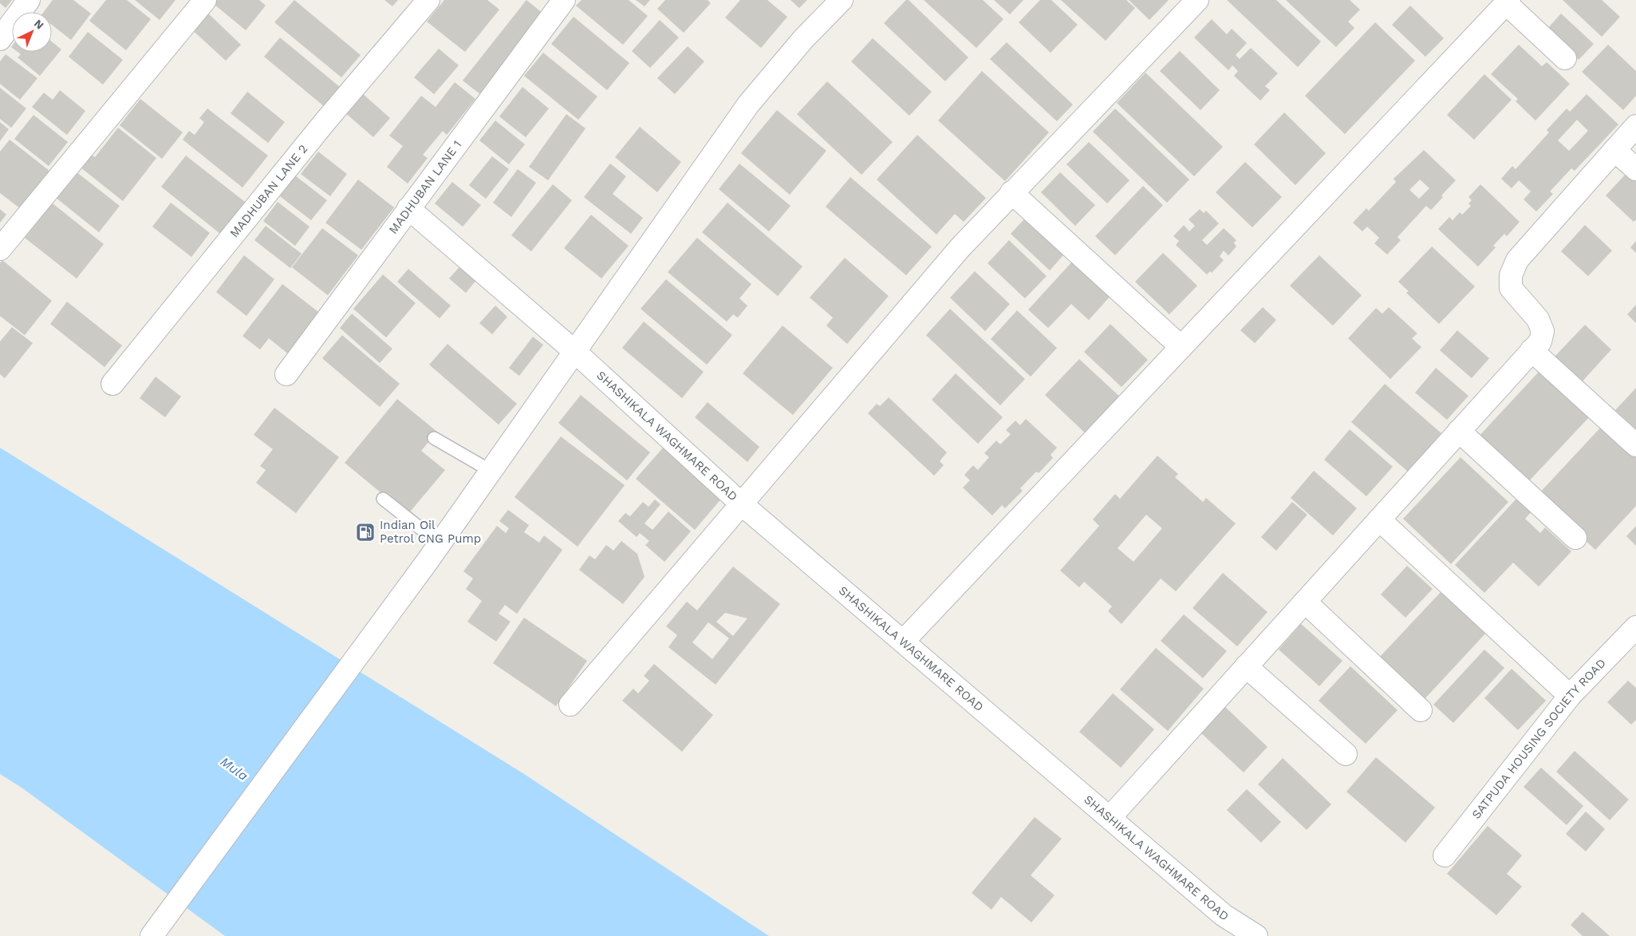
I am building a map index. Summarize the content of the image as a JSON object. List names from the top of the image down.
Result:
{
  "streets": {
    "street": [
      "MADHUBAN LANE 1",
      "MADHUBAN LANE 2",
      "SHASHIKALA WAGHMARE ROAD",
      "SATPUDA HOUSING SOCIETY ROAD"
    ]
  },
  "crossings": [
    ["MADHUBAN LANE 1", "SHASHIKALA WAGHMARE ROAD"]
  ],
  "water": ["Mula"],
  "places": {
    "fuel station": ["Indian Oil Petrol CNG Pump"]
  },
  "north": "top right"
}
